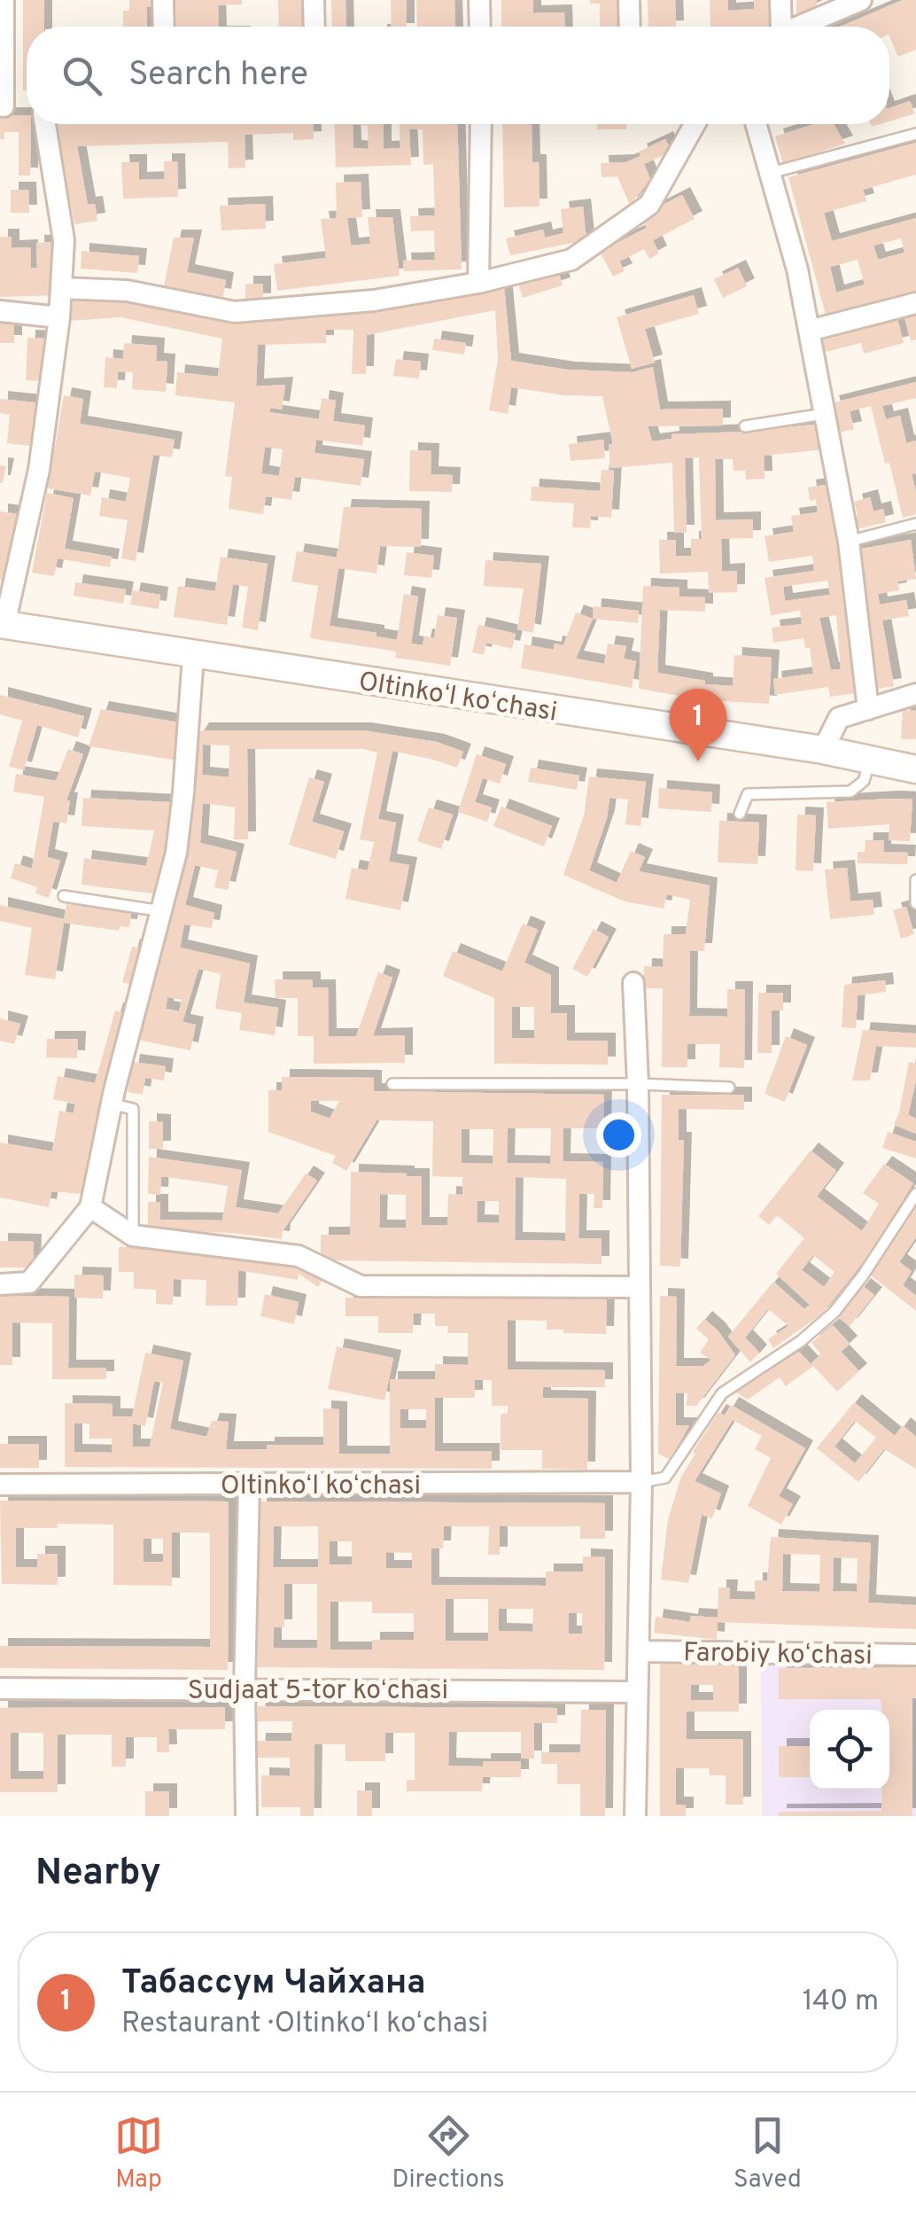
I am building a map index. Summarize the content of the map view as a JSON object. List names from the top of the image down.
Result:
{
  "streets": {
    "main road": ["Oltinkoʻl koʻchasi"],
    "street": ["Farobiy koʻchasi", "Sudjaat 5-tor koʻchasi"]
  },
  "page": {
    "search": "Search here",
    "pins": "1",
    "heading": "Nearby",
    "list": [
      {
        "mark": "1",
        "name": "Табассум Чайхана",
        "note": "Restaurant · Oltinkoʻl koʻchasi",
        "value": "140 m"
      }
    ],
    "nav": ["Map", "Directions", "Saved"]
  }
}
